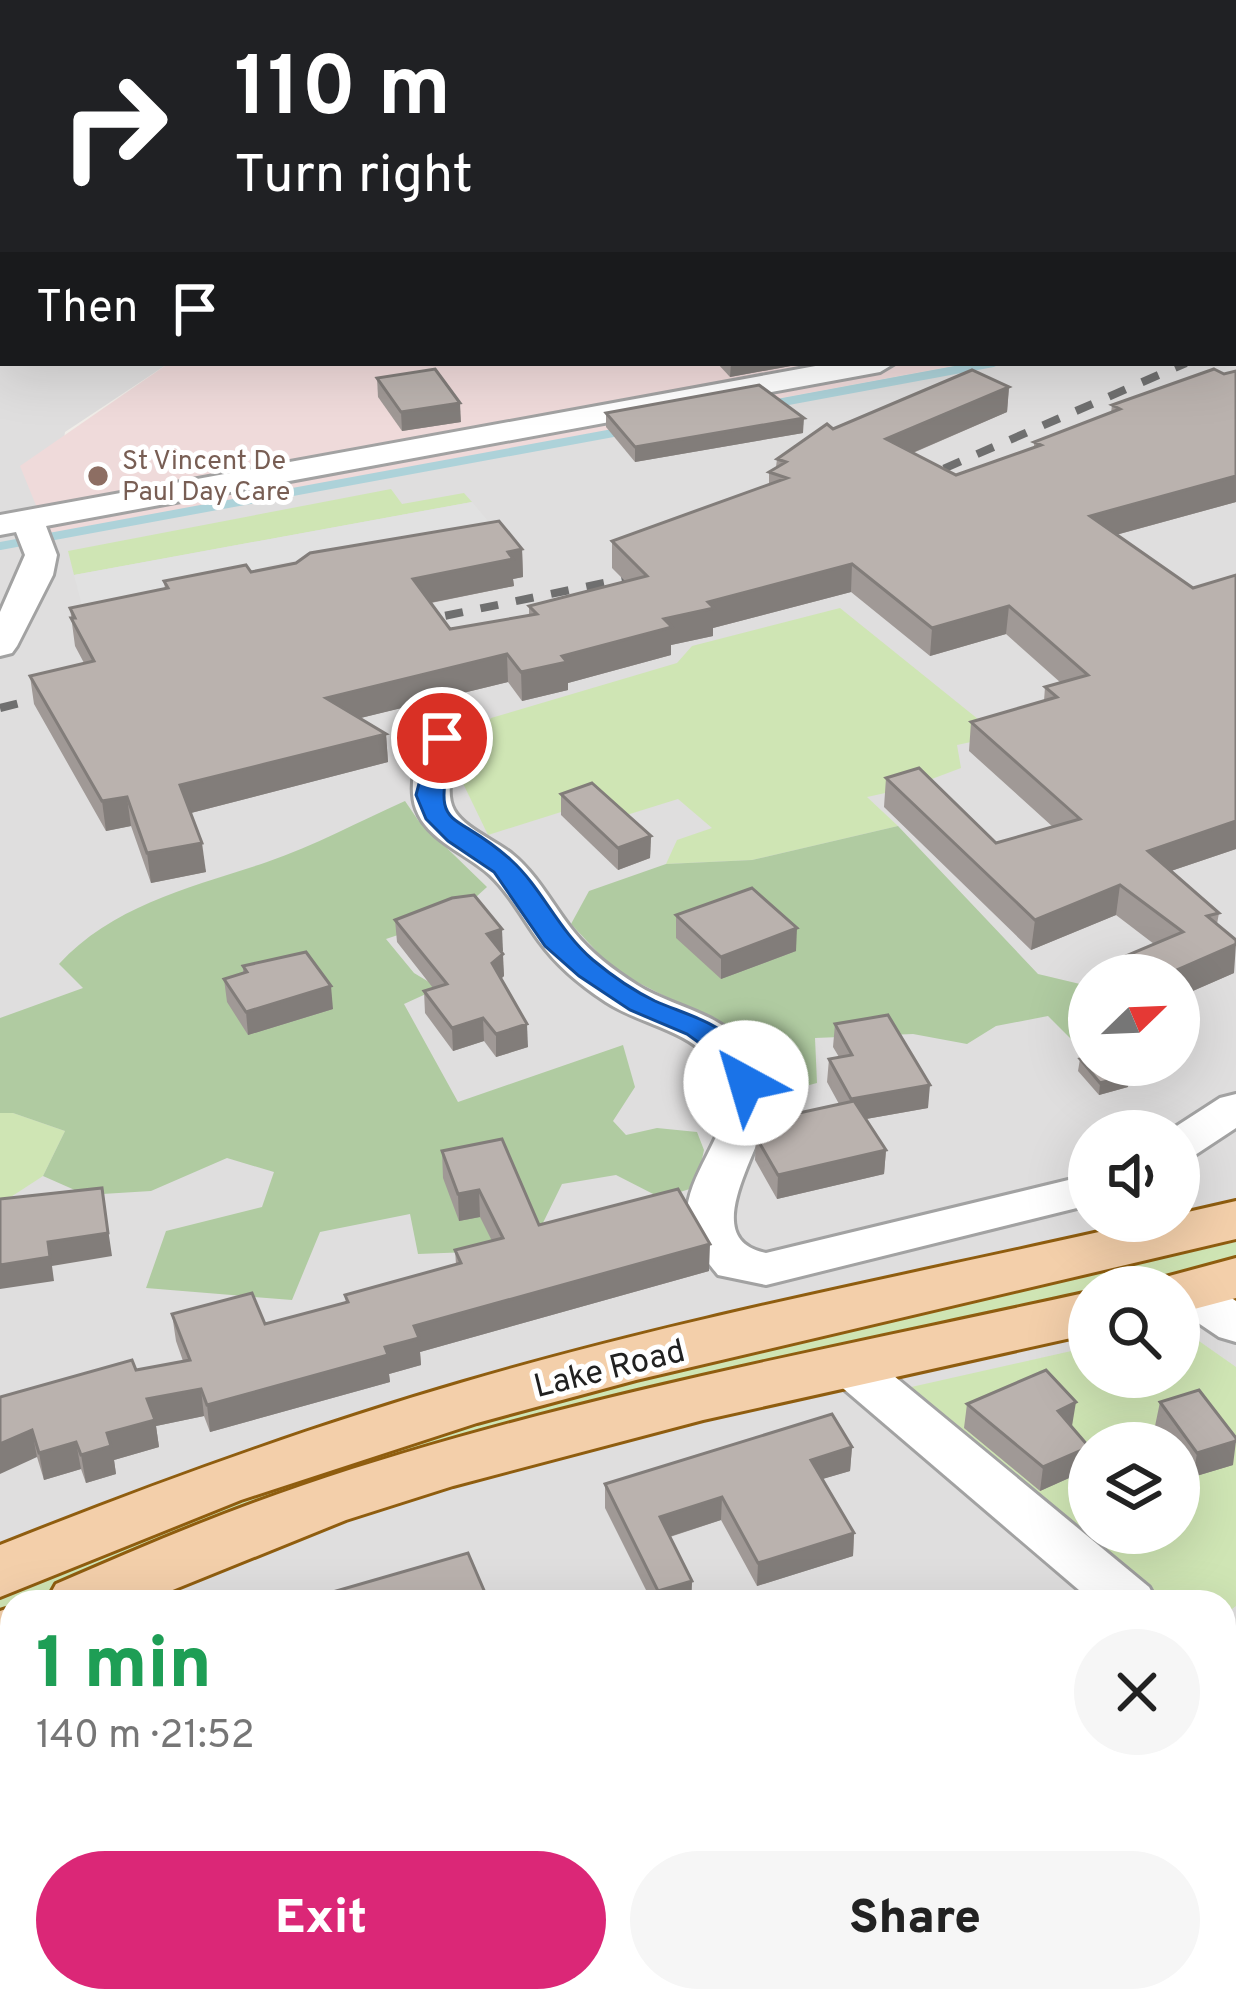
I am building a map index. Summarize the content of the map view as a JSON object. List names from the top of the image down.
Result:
{
  "streets": {
    "main road": ["Lake Road"]
  },
  "places": ["St Vincent De Paul Day Care"],
  "north": "top right",
  "page": {
    "turn": ["110 m", "Turn right"],
    "then": "Then",
    "heading": ["1 min", "140 m · 21:52"],
    "buttons": ["Exit", "Share"]
  }
}
